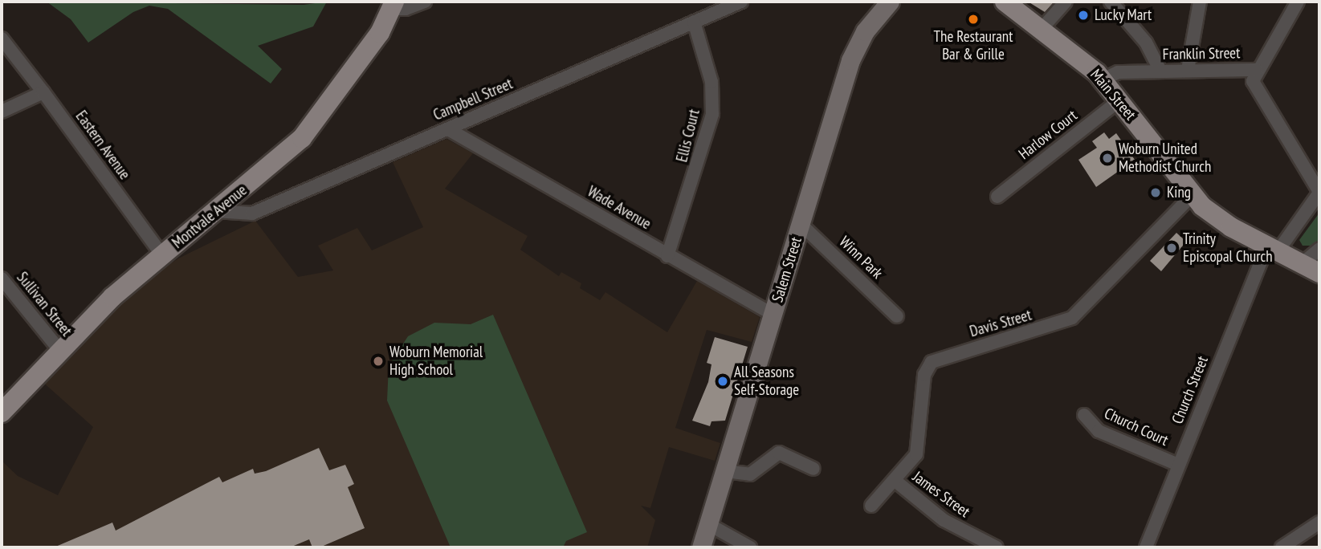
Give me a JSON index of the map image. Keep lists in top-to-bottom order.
{
  "streets": {
    "main road": ["Main Street", "Montvale Avenue"],
    "street": [
      "Franklin Street",
      "Campbell Street",
      "Harlow Court",
      "Ellis Court",
      "Eastern Avenue",
      "Wade Avenue",
      "Winn Park",
      "Salem Street",
      "Sullivan Street",
      "Davis Street",
      "Church Street",
      "Church Court",
      "James Street"
    ]
  },
  "crossings": [
    ["Franklin Street", "Main Street"],
    ["Main Street", "Harlow Court"],
    ["Main Street", "Davis Street"],
    ["Main Street", "Church Street"],
    ["Campbell Street", "Ellis Court"],
    ["Campbell Street", "Wade Avenue"],
    ["Campbell Street", "Montvale Avenue"],
    ["Ellis Court", "Wade Avenue"],
    ["Eastern Avenue", "Montvale Avenue"],
    ["Wade Avenue", "Salem Street"],
    ["Montvale Avenue", "Sullivan Street"],
    ["Winn Park", "Salem Street"],
    ["Davis Street", "James Street"],
    ["Church Street", "Church Court"]
  ],
  "places": [
    "Lucky Mart",
    "The Restaurant Bar & Grille",
    "Woburn United Methodist Church",
    "King",
    "Trinity Episcopal Church",
    "Woburn Memorial High School",
    "All Seasons Self-Storage"
  ]
}
